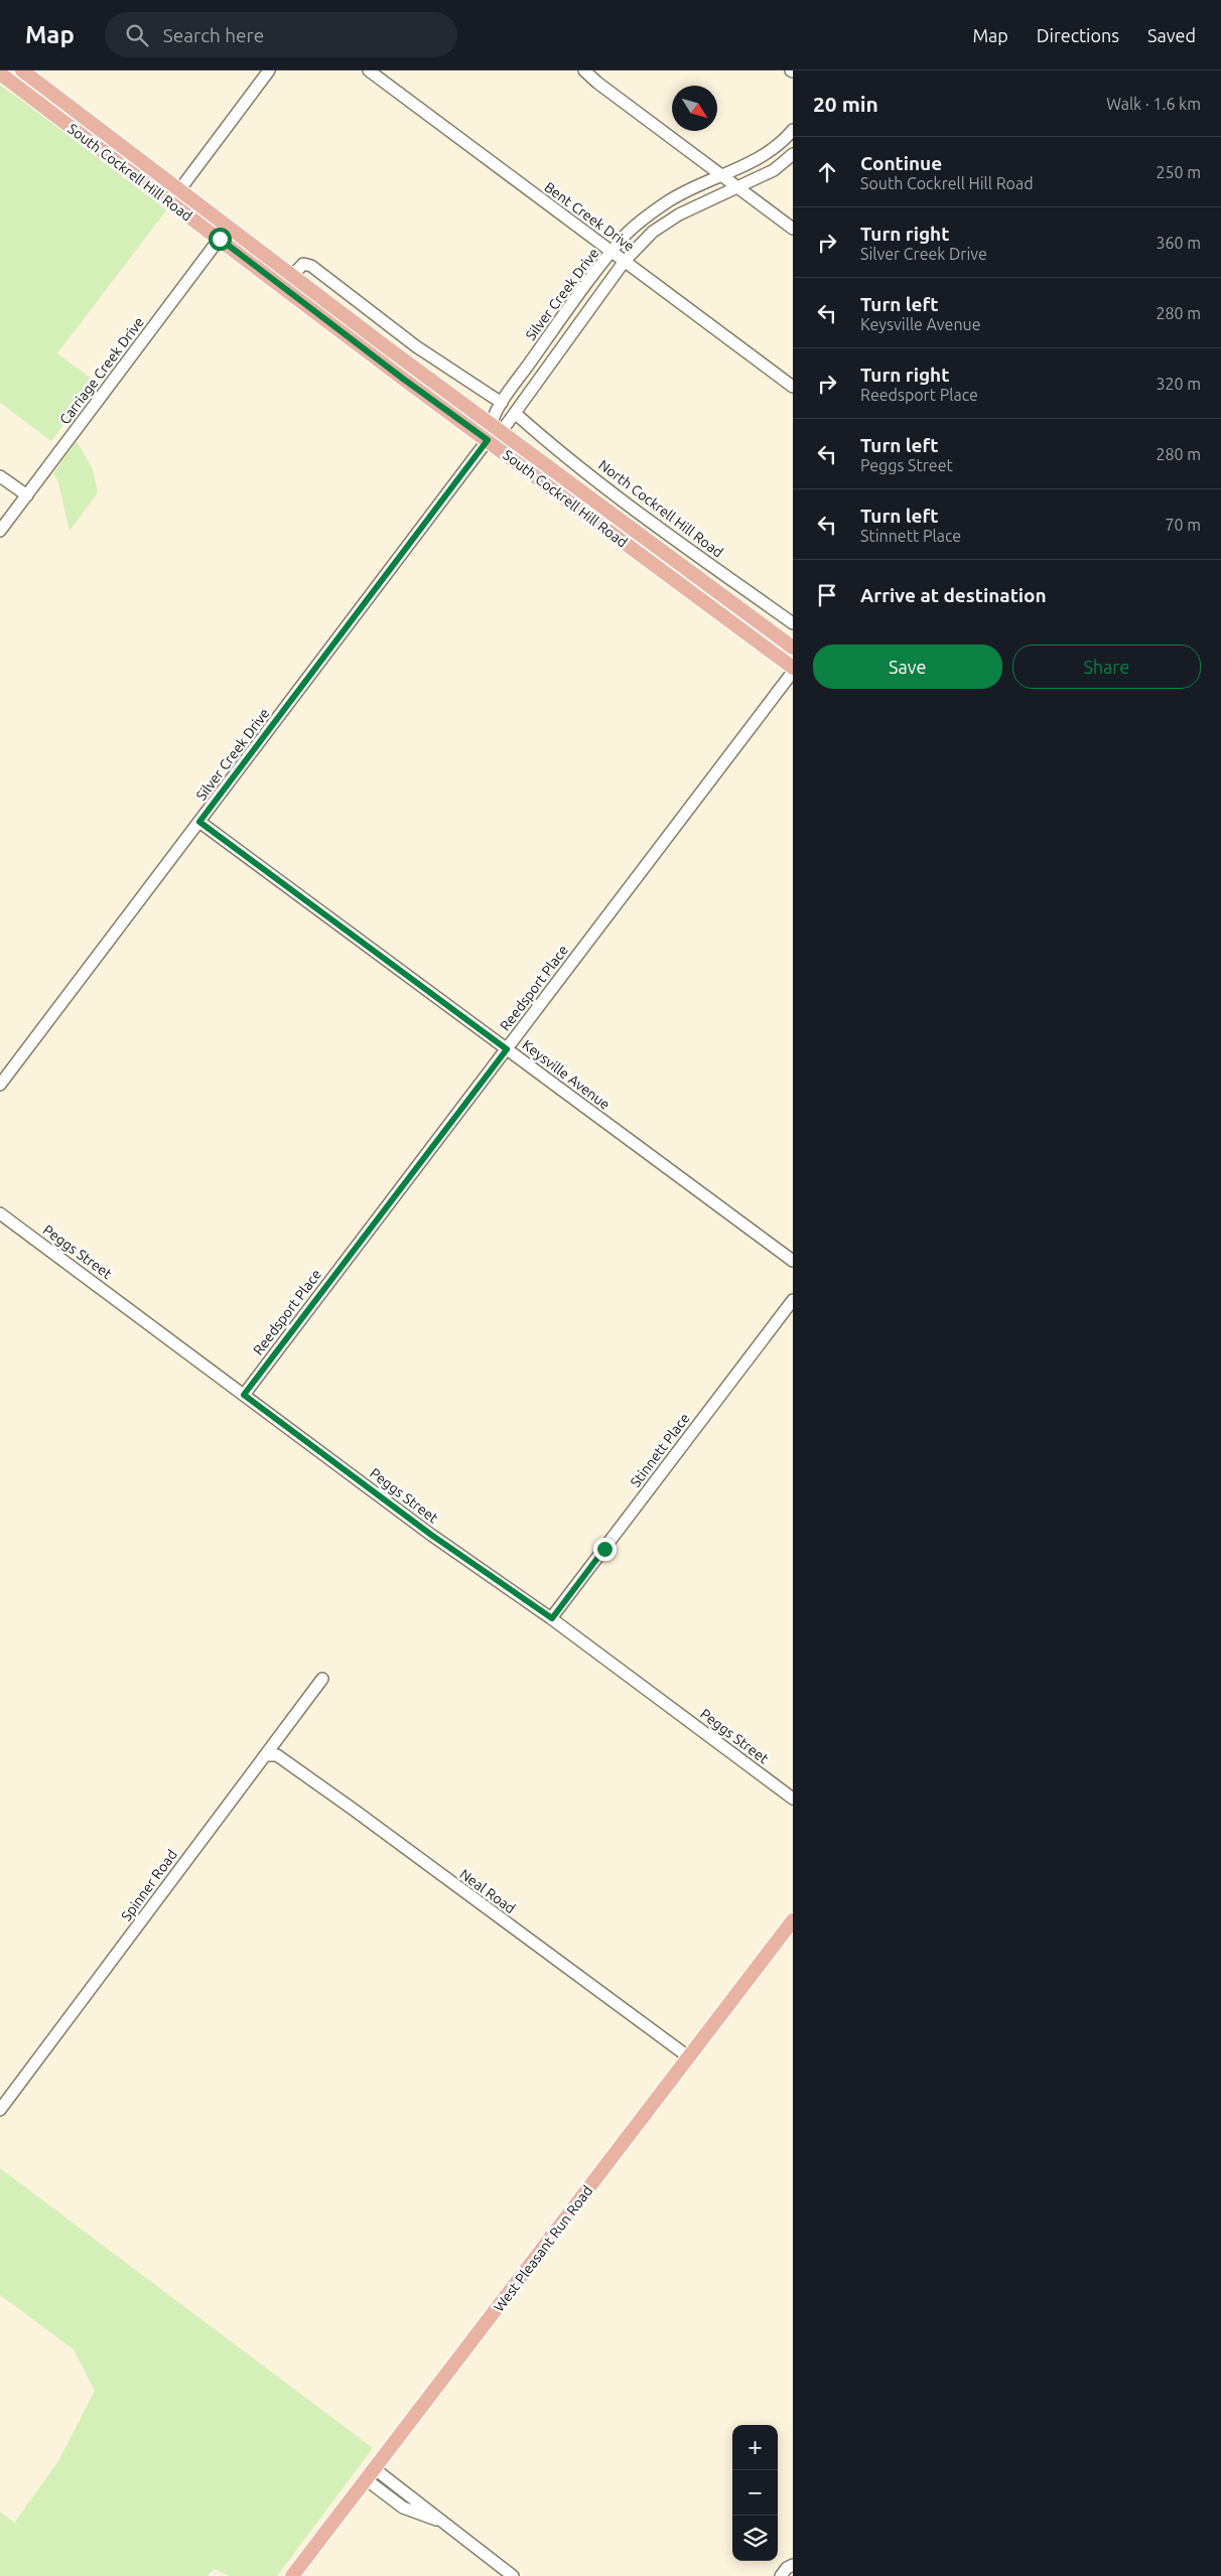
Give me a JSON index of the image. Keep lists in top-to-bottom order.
{
  "streets": {
    "main road": ["South Cockrell Hill Road", "West Pleasant Run Road"],
    "street": [
      "Bent Creek Drive",
      "Silver Creek Drive",
      "Carriage Creek Drive",
      "North Cockrell Hill Road",
      "Reedsport Place",
      "Keysville Avenue",
      "Peggs Street",
      "Stinnett Place",
      "Spinner Road",
      "Neal Road"
    ]
  },
  "crossings": [
    ["South Cockrell Hill Road", "Silver Creek Drive"],
    ["South Cockrell Hill Road", "Carriage Creek Drive"],
    ["South Cockrell Hill Road", "Reedsport Place"],
    ["Bent Creek Drive", "Silver Creek Drive"],
    ["Silver Creek Drive", "North Cockrell Hill Road"],
    ["Silver Creek Drive", "Keysville Avenue"],
    ["Reedsport Place", "Keysville Avenue"],
    ["Reedsport Place", "Peggs Street"],
    ["Peggs Street", "Stinnett Place"],
    ["Spinner Road", "Neal Road"],
    ["Neal Road", "West Pleasant Run Road"]
  ],
  "north": "bottom right",
  "page": {
    "header": "Map",
    "search": "Search here",
    "nav": ["Map", "Directions", "Saved"],
    "heading": ["20 min", "Walk · 1.6 km"],
    "list": [
      ["Continue", "South Cockrell Hill Road", "250 m"],
      ["Turn right", "Silver Creek Drive", "360 m"],
      ["Turn left", "Keysville Avenue", "280 m"],
      ["Turn right", "Reedsport Place", "320 m"],
      ["Turn left", "Peggs Street", "280 m"],
      ["Turn left", "Stinnett Place", "70 m"],
      "Arrive at destination"
    ],
    "buttons": ["Save", "Share"],
    "map_buttons": ["+", "−"]
  }
}
